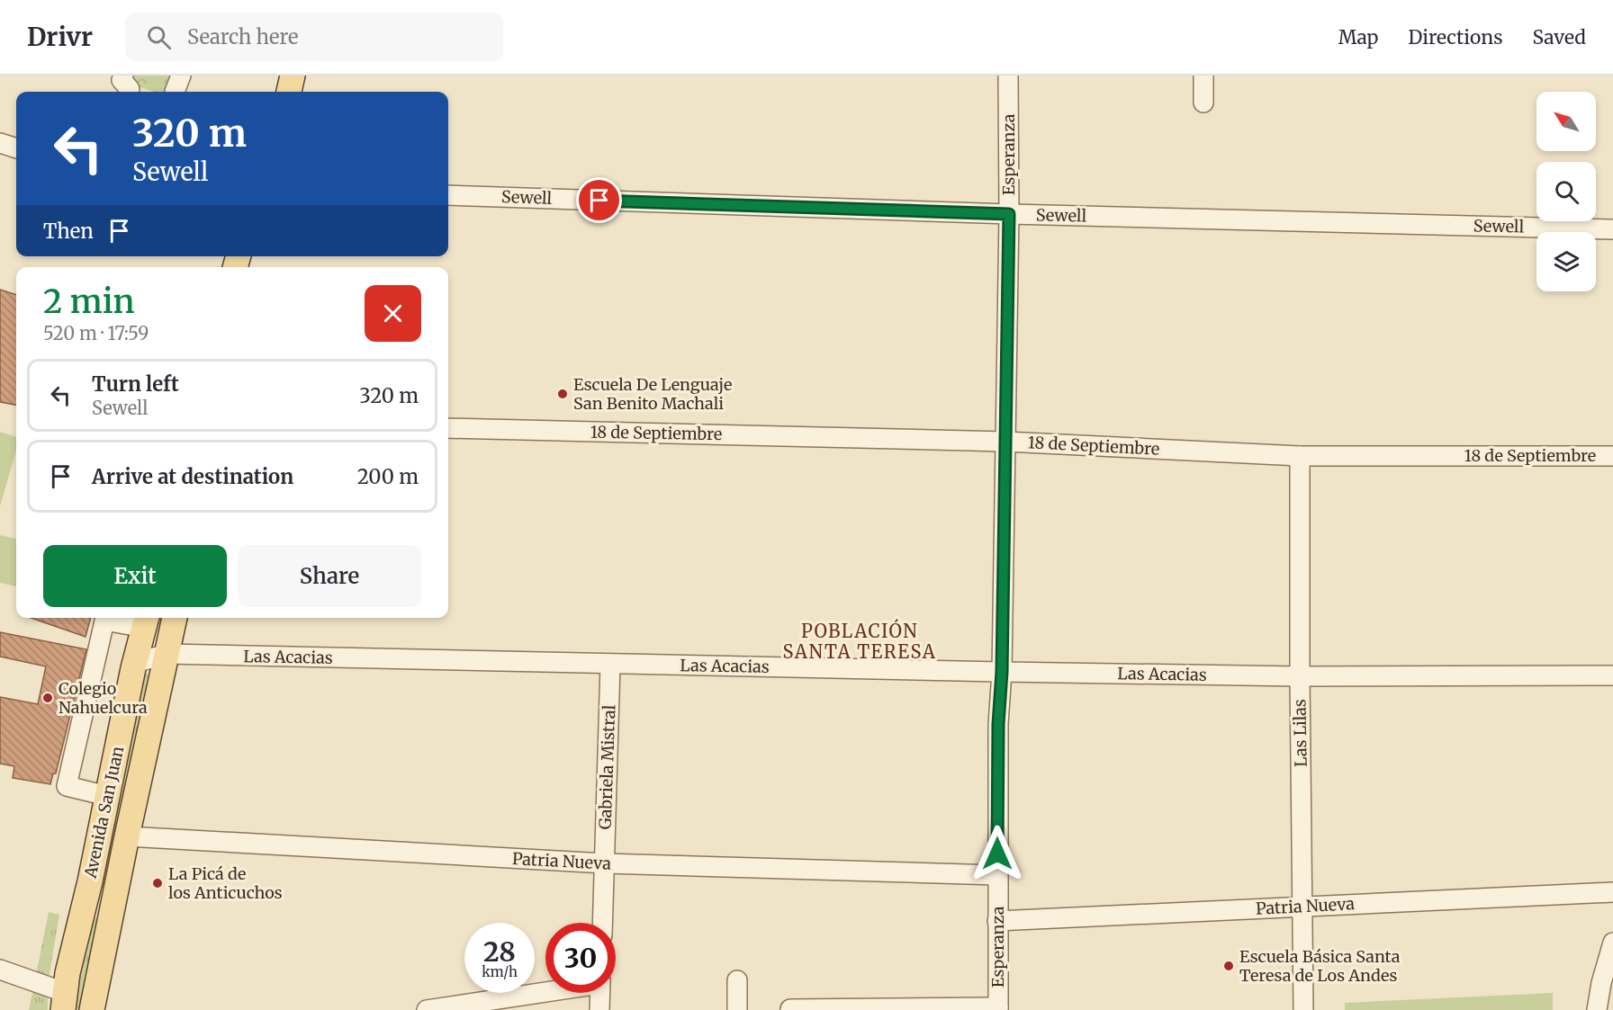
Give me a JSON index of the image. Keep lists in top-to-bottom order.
{
  "streets": {
    "main road": ["Avenida San Juan"],
    "street": [
      "Esperanza",
      "Sewell",
      "18 de Septiembre",
      "Las Acacias",
      "Las Lilas",
      "Gabriela Mistral",
      "Patria Nueva"
    ]
  },
  "crossings": [
    ["Esperanza", "Sewell"],
    ["Esperanza", "18 de Septiembre"],
    ["Esperanza", "Las Acacias"],
    ["Esperanza", "Patria Nueva"],
    ["18 de Septiembre", "Las Lilas"],
    ["Las Acacias", "Las Lilas"],
    ["Las Acacias", "Gabriela Mistral"],
    ["Las Acacias", "Avenida San Juan"],
    ["Las Lilas", "Patria Nueva"],
    ["Gabriela Mistral", "Patria Nueva"],
    ["Avenida San Juan", "Patria Nueva"]
  ],
  "districts": ["POBLACIÓN SANTA TERESA"],
  "places": [
    "Escuela De Lenguaje San Benito Machali",
    "Colegio Nahuelcura",
    "La Picá de los Anticuchos",
    "Escuela Básica Santa Teresa de Los Andes"
  ],
  "north": "top left",
  "page": {
    "header": "Drivr",
    "search": "Search here",
    "nav": ["Map", "Directions", "Saved"],
    "turn": ["320 m", "Sewell"],
    "then": "Then",
    "heading": ["2 min", "520 m · 17:59"],
    "list": [
      {
        "name": "Turn left",
        "note": "Sewell",
        "value": "320 m"
      },
      {
        "name": "Arrive at destination",
        "value": "200 m"
      }
    ],
    "buttons": ["Exit", "Share"],
    "speed": "28 km/h",
    "limit": "30"
  }
}
